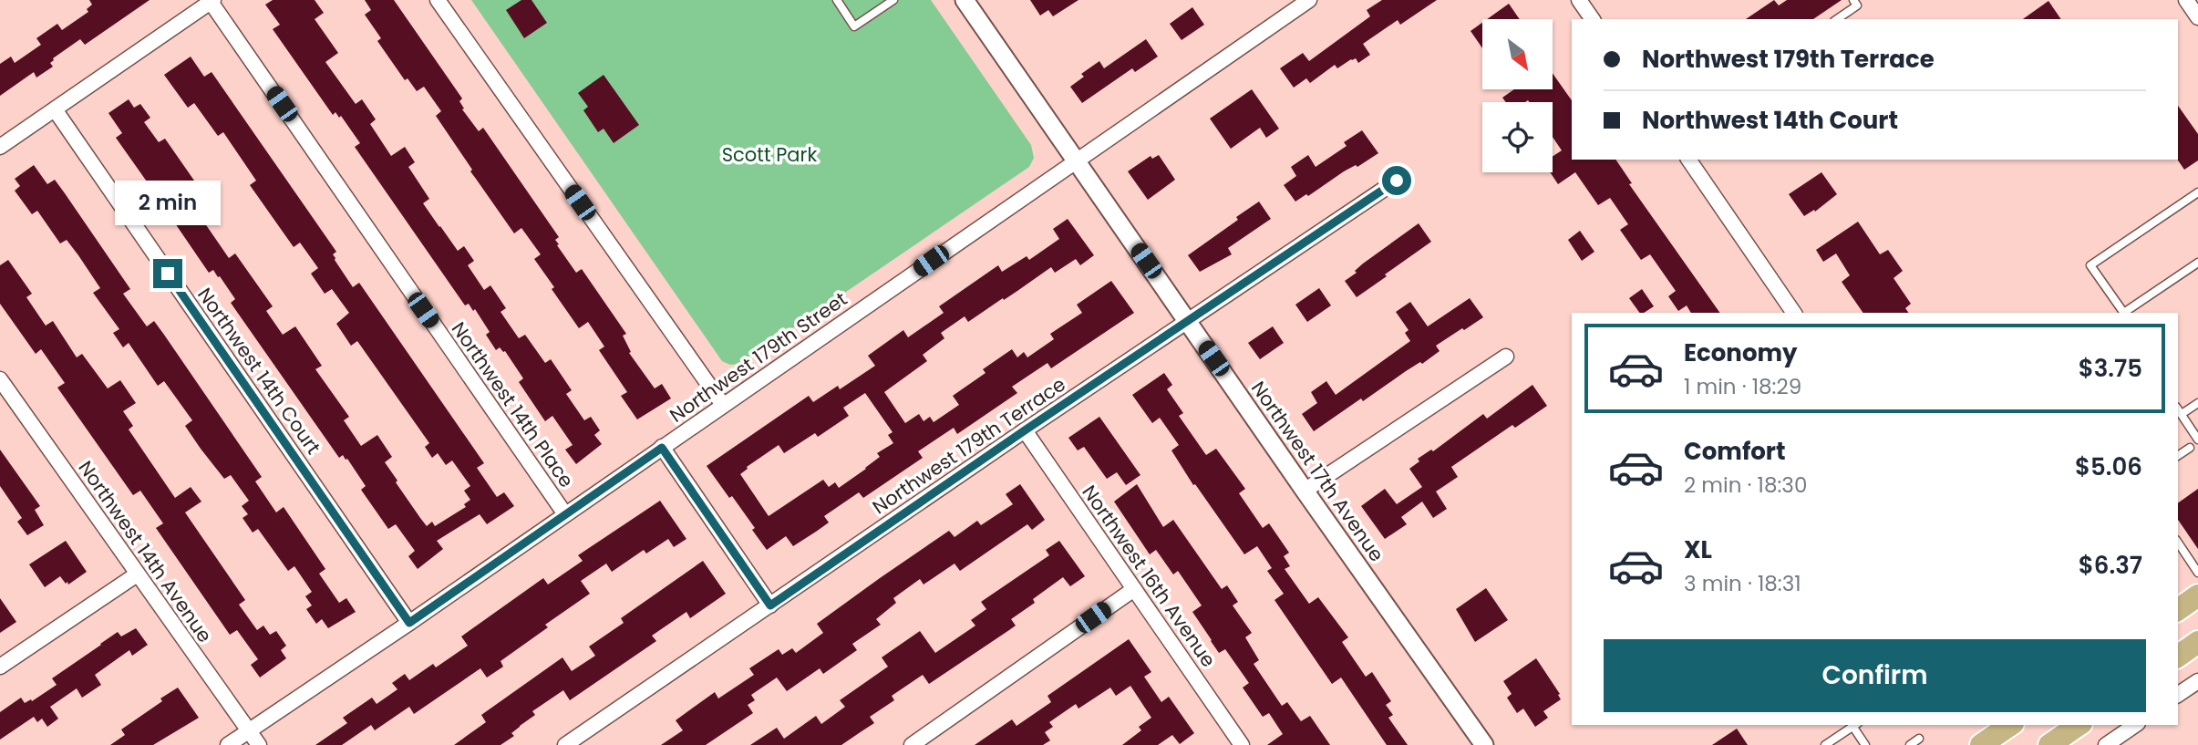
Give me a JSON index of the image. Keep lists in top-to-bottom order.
{
  "streets": {
    "street": [
      "Northwest 179th Street",
      "Northwest 14th Court",
      "Northwest 14th Place",
      "Northwest 179th Terrace",
      "Northwest 17th Avenue",
      "Northwest 14th Avenue",
      "Northwest 16th Avenue"
    ]
  },
  "crossings": [
    ["Northwest 179th Street", "Northwest 14th Court"],
    ["Northwest 179th Street", "Northwest 14th Place"],
    ["Northwest 179th Street", "Northwest 17th Avenue"],
    ["Northwest 179th Street", "Northwest 14th Avenue"],
    ["Northwest 179th Terrace", "Northwest 17th Avenue"],
    ["Northwest 179th Terrace", "Northwest 16th Avenue"]
  ],
  "parks": ["Scott Park"],
  "north": "bottom right",
  "page": {
    "banner": ["Northwest 179th Terrace", "Northwest 14th Court"],
    "bubble": "2 min",
    "list": [
      {
        "name": "Economy",
        "note": "1 min · 18:29",
        "value": "$3.75"
      },
      {
        "name": "Comfort",
        "note": "2 min · 18:30",
        "value": "$5.06"
      },
      {
        "name": "XL",
        "note": "3 min · 18:31",
        "value": "$6.37"
      }
    ],
    "buttons": "Confirm"
  }
}
